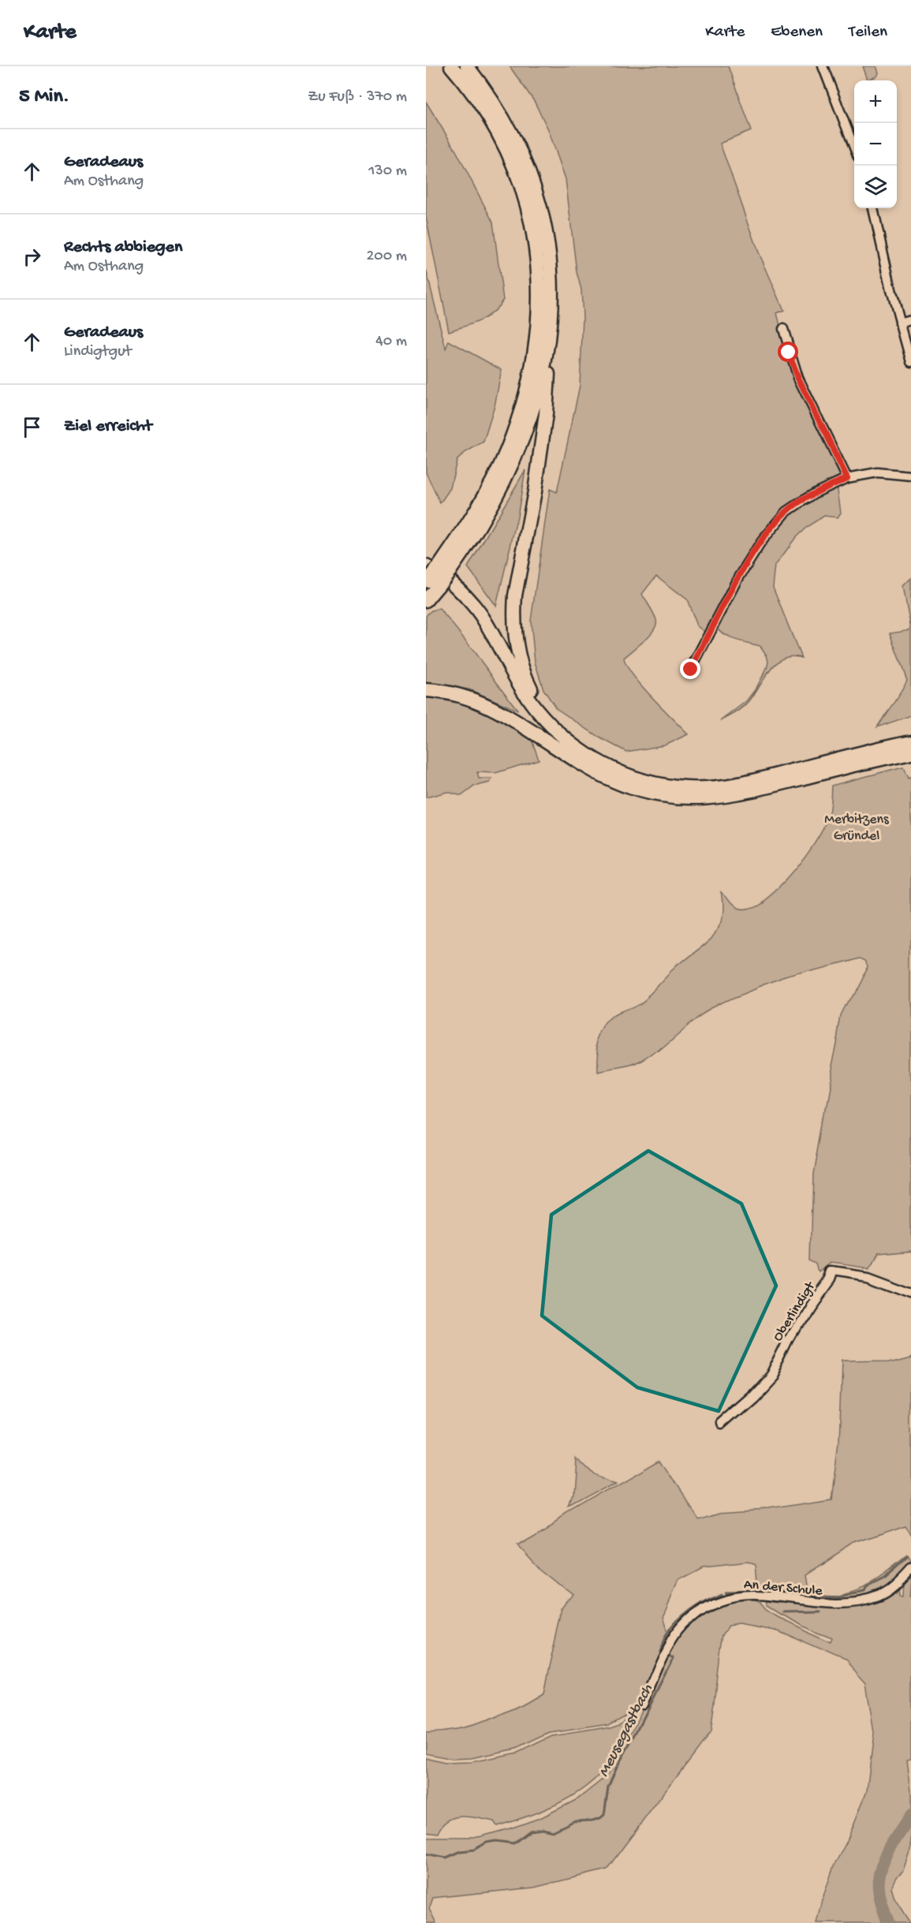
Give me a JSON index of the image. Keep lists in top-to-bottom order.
{
  "streets": {
    "street": ["Oberlindigt", "An der Schule"]
  },
  "water": ["Meusegastbach"],
  "parks": ["Merbitzens Gründel"],
  "page": {
    "header": "Karte",
    "nav": ["Karte", "Ebenen", "Teilen"],
    "heading": ["5 Min.", "Zu Fuß · 370 m"],
    "map_buttons": ["+", "−"],
    "list": [
      ["Geradeaus", "Am Osthang", "130 m"],
      ["Rechts abbiegen", "Am Osthang", "200 m"],
      ["Geradeaus", "Lindigtgut", "40 m"],
      "Ziel erreicht"
    ]
  }
}
